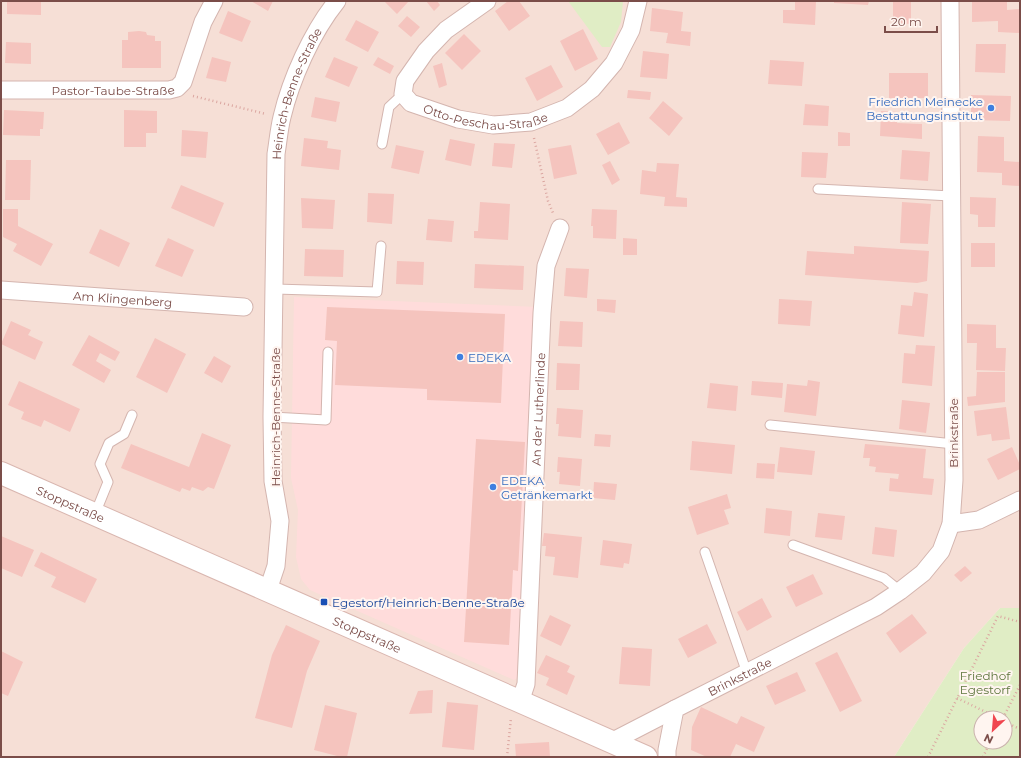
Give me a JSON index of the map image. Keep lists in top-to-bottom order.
{
  "streets": {
    "main road": ["Stoppstraße"],
    "street": [
      "Pastor-Taube-Straße",
      "Heinrich-Benne-Straße",
      "Otto-Peschau-Straße",
      "Am Klingenberg",
      "An der Lutherlinde",
      "Brinkstraße"
    ]
  },
  "crossings": [
    ["Heinrich-Benne-Straße", "Stoppstraße"],
    ["An der Lutherlinde", "Stoppstraße"],
    ["Brinkstraße", "Stoppstraße"]
  ],
  "parks": ["Friedhof Egestorf"],
  "places": {
    "other": ["Friedrich Meinecke Bestattungsinstitut", "EDEKA", "EDEKA Getränkemarkt"],
    "transit": ["Egestorf/Heinrich-Benne-Straße"]
  },
  "scale_bar": "20 m",
  "north": "bottom left"
}
